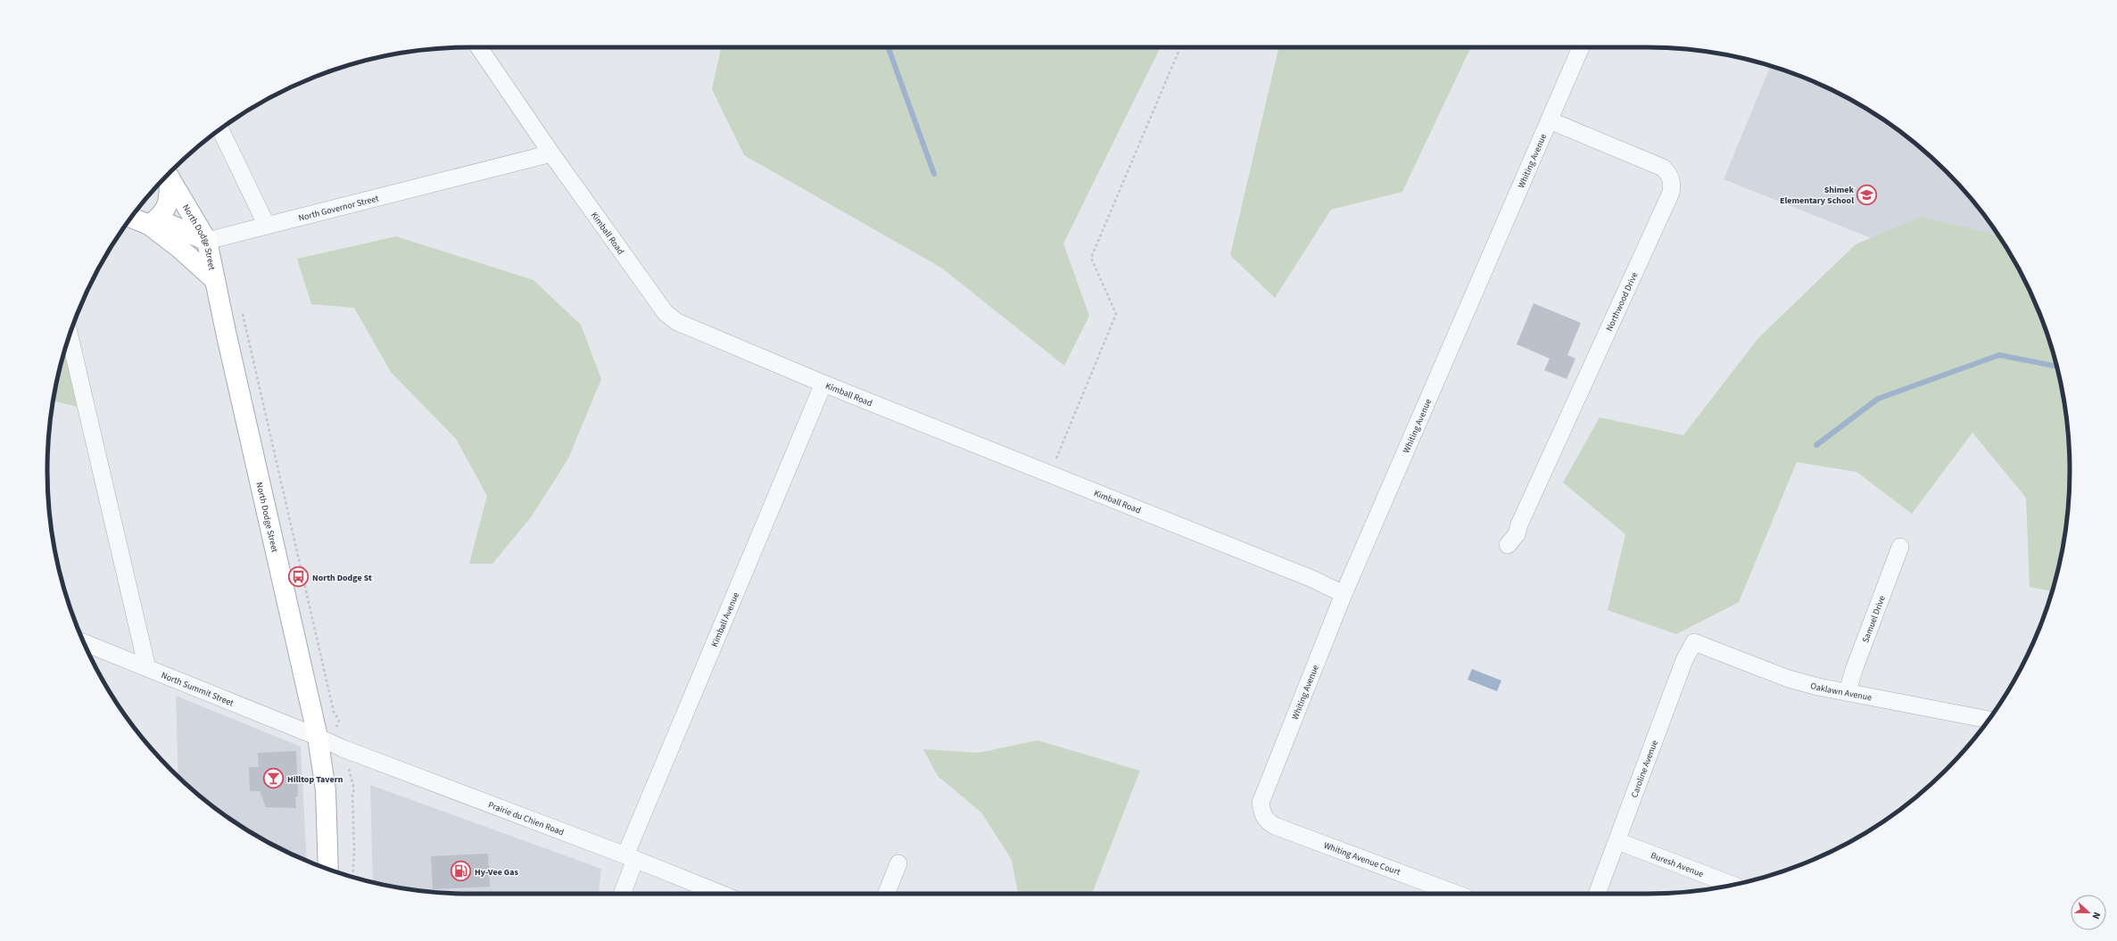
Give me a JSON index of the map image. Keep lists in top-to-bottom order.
{
  "streets": {
    "main road": ["North Dodge Street"],
    "street": [
      "Whiting Avenue",
      "North Governor Street",
      "Kimball Road",
      "Northwood Drive",
      "Kimball Avenue",
      "Samuel Drive",
      "North Summit Street",
      "Oaklawn Avenue",
      "Caroline Avenue",
      "Prairie du Chien Road",
      "Whiting Avenue Court",
      "Buresh Avenue"
    ]
  },
  "crossings": [
    ["Whiting Avenue", "Kimball Road"],
    ["Whiting Avenue", "Northwood Drive"],
    ["Whiting Avenue", "Whiting Avenue Court"],
    ["North Governor Street", "Kimball Road"],
    ["North Governor Street", "North Dodge Street"],
    ["Kimball Road", "Kimball Avenue"],
    ["North Dodge Street", "North Summit Street"],
    ["North Dodge Street", "Prairie du Chien Road"],
    ["Kimball Avenue", "Prairie du Chien Road"],
    ["Samuel Drive", "Oaklawn Avenue"],
    ["North Summit Street", "Prairie du Chien Road"],
    ["Oaklawn Avenue", "Caroline Avenue"],
    ["Caroline Avenue", "Buresh Avenue"]
  ],
  "places": {
    "school or university": ["Shimek Elementary School"],
    "bus stop": ["North Dodge St"],
    "bar": ["Hilltop Tavern"],
    "fuel station": ["Hy-Vee Gas"]
  },
  "north": "right"
}
